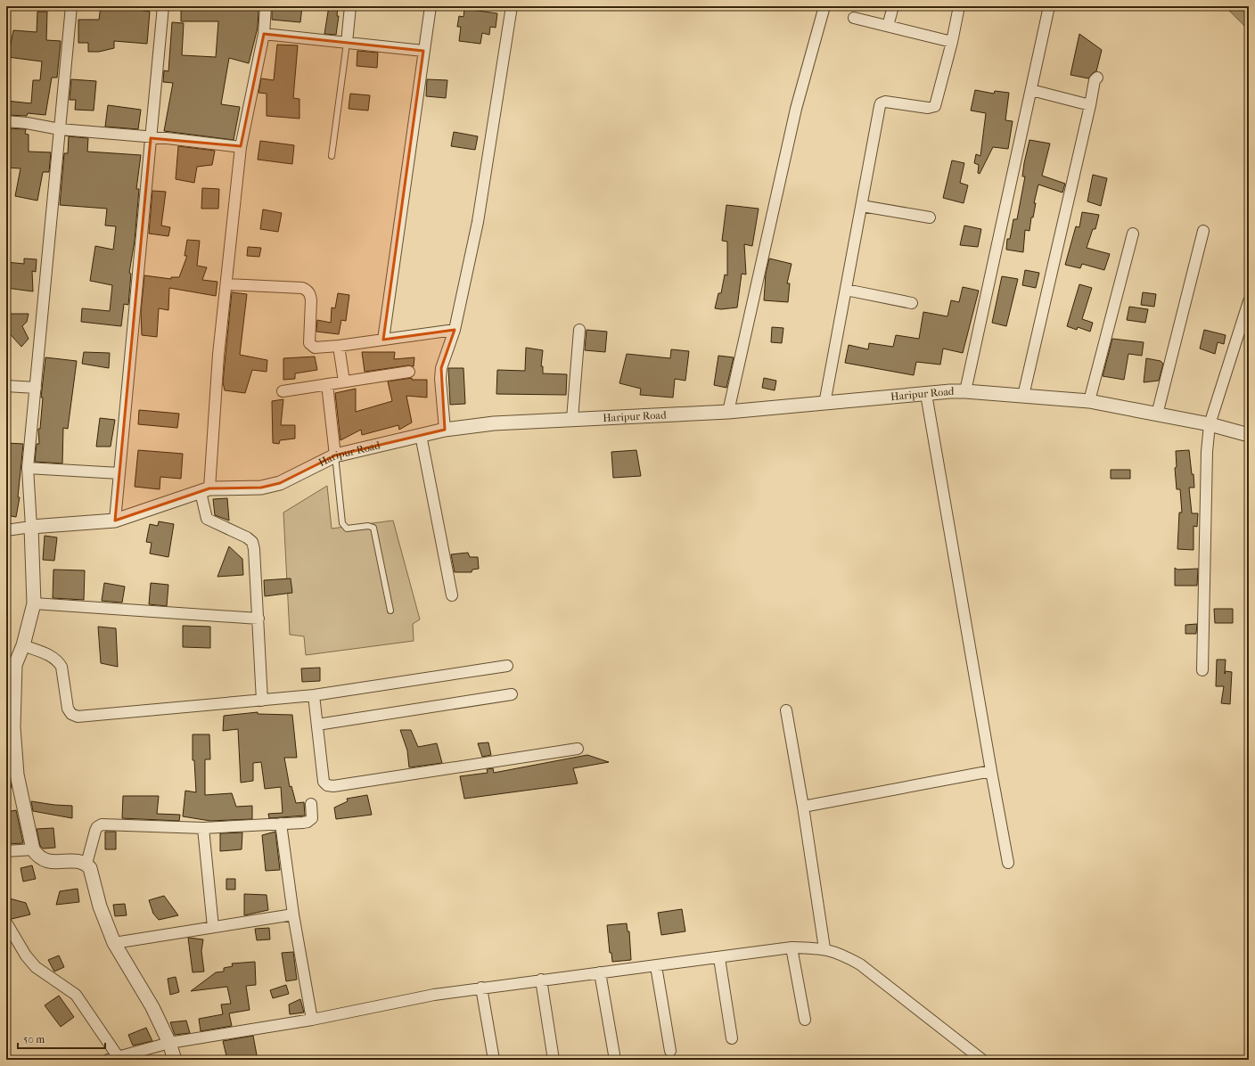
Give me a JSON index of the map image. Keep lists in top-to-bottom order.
{
  "streets": {
    "street": ["Haripur Road"]
  },
  "scale_bar": "50 m"
}
